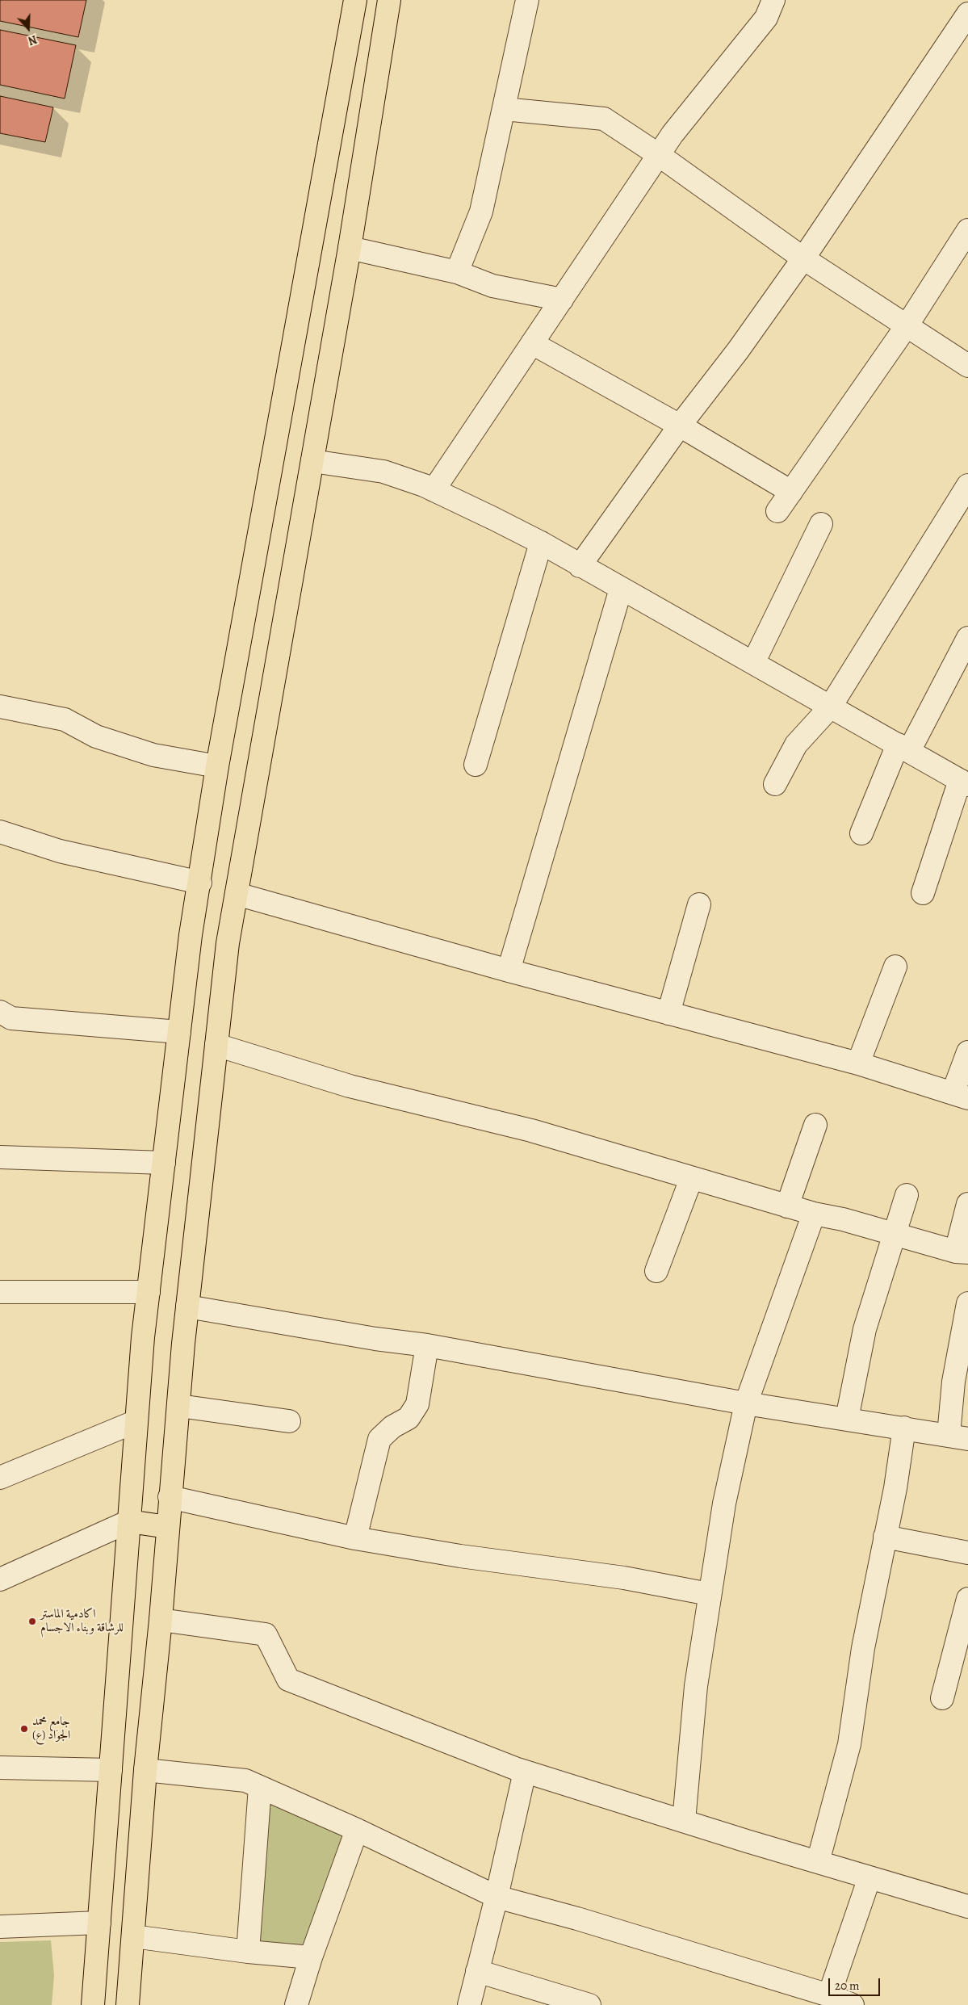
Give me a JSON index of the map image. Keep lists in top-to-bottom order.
{
  "places": ["اكادمية الماستر للرشاقة وبناء الاجسام", "جامع محمد الجواد (ع)"],
  "scale_bar": "20 m",
  "north": "bottom"
}
